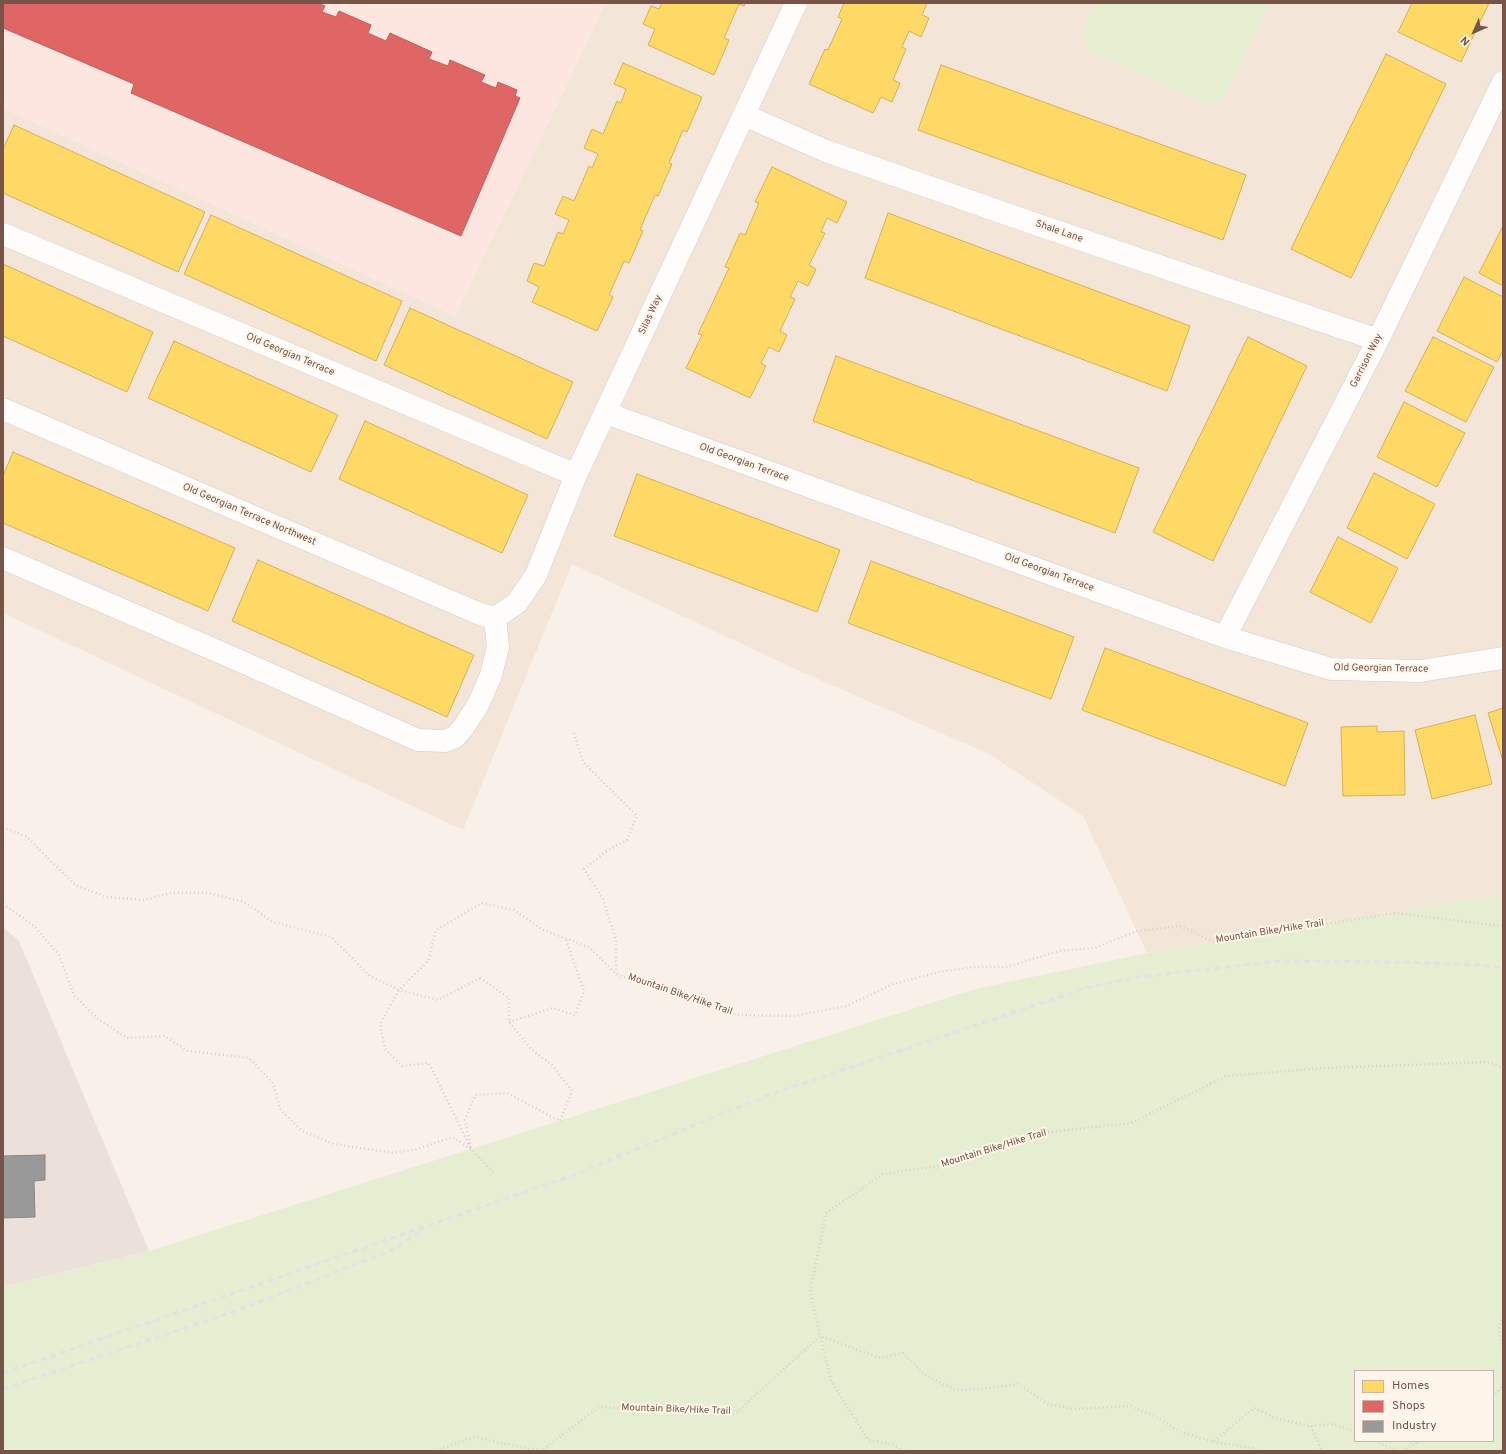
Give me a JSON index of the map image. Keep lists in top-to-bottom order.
{
  "streets": {
    "street": [
      "Shale Lane",
      "Silas Way",
      "Old Georgian Terrace",
      "Garrison Way",
      "Old Georgian Terrace Northwest"
    ],
    "path": ["Mountain Bike/Hike Trail"]
  },
  "crossings": [
    ["Shale Lane", "Silas Way"],
    ["Shale Lane", "Garrison Way"],
    ["Silas Way", "Old Georgian Terrace"],
    ["Silas Way", "Old Georgian Terrace Northwest"],
    ["Old Georgian Terrace", "Garrison Way"]
  ],
  "legend": ["Homes", "Shops", "Industry"],
  "north": "bottom left"
}
